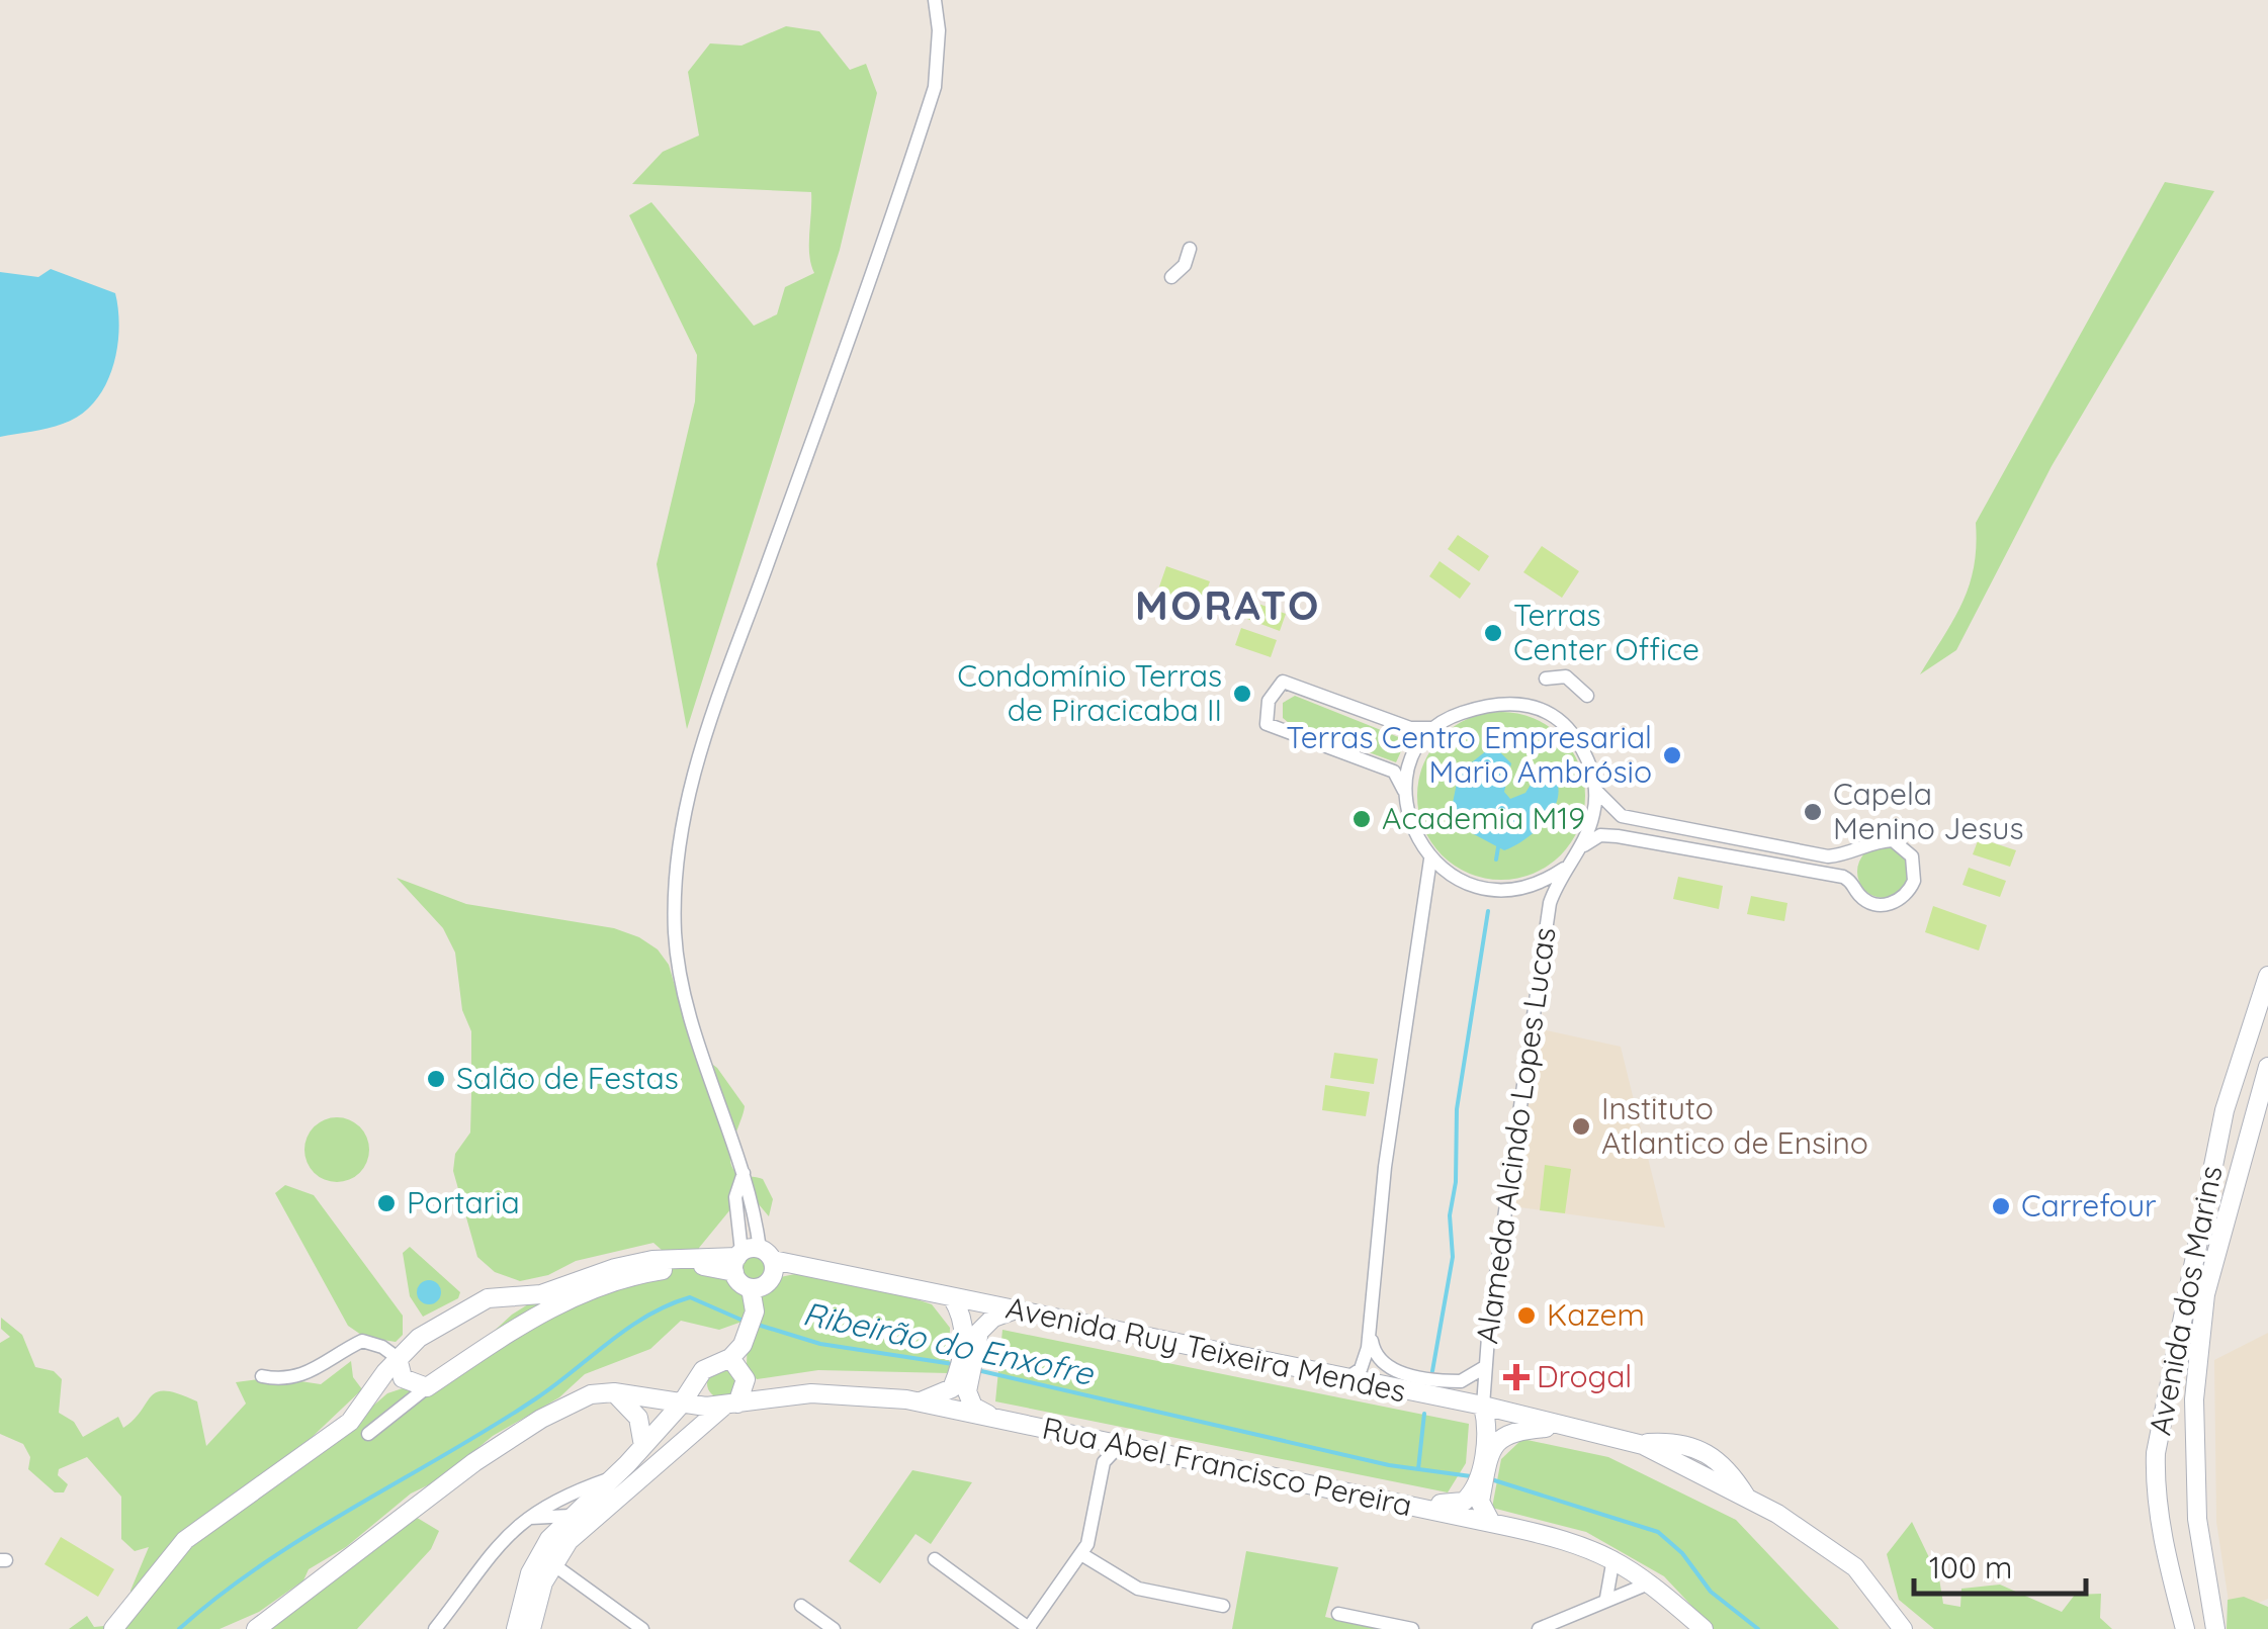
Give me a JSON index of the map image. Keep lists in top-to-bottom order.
{
  "streets": {
    "main road": ["Avenida dos Marins", "Avenida Ruy Teixeira Mendes", "Rua Abel Francisco Pereira"],
    "street": ["Alameda Alcindo Lopes Lucas"]
  },
  "crossings": [
    ["Alameda Alcindo Lopes Lucas", "Avenida Ruy Teixeira Mendes"]
  ],
  "districts": ["MORATO"],
  "water": ["Ribeirão do Enxofre"],
  "places": {
    "other": [
      "Terras Center Office",
      "Condomínio Terras de Piracicaba II",
      "Terras Centro Empresarial Mario Ambrósio",
      "Capela Menino Jesus",
      "Academia M19",
      "Salão de Festas",
      "Instituto Atlantico de Ensino",
      "Portaria",
      "Carrefour",
      "Kazem"
    ],
    "health": ["Drogal"]
  },
  "scale_bar": "100 m"
}
